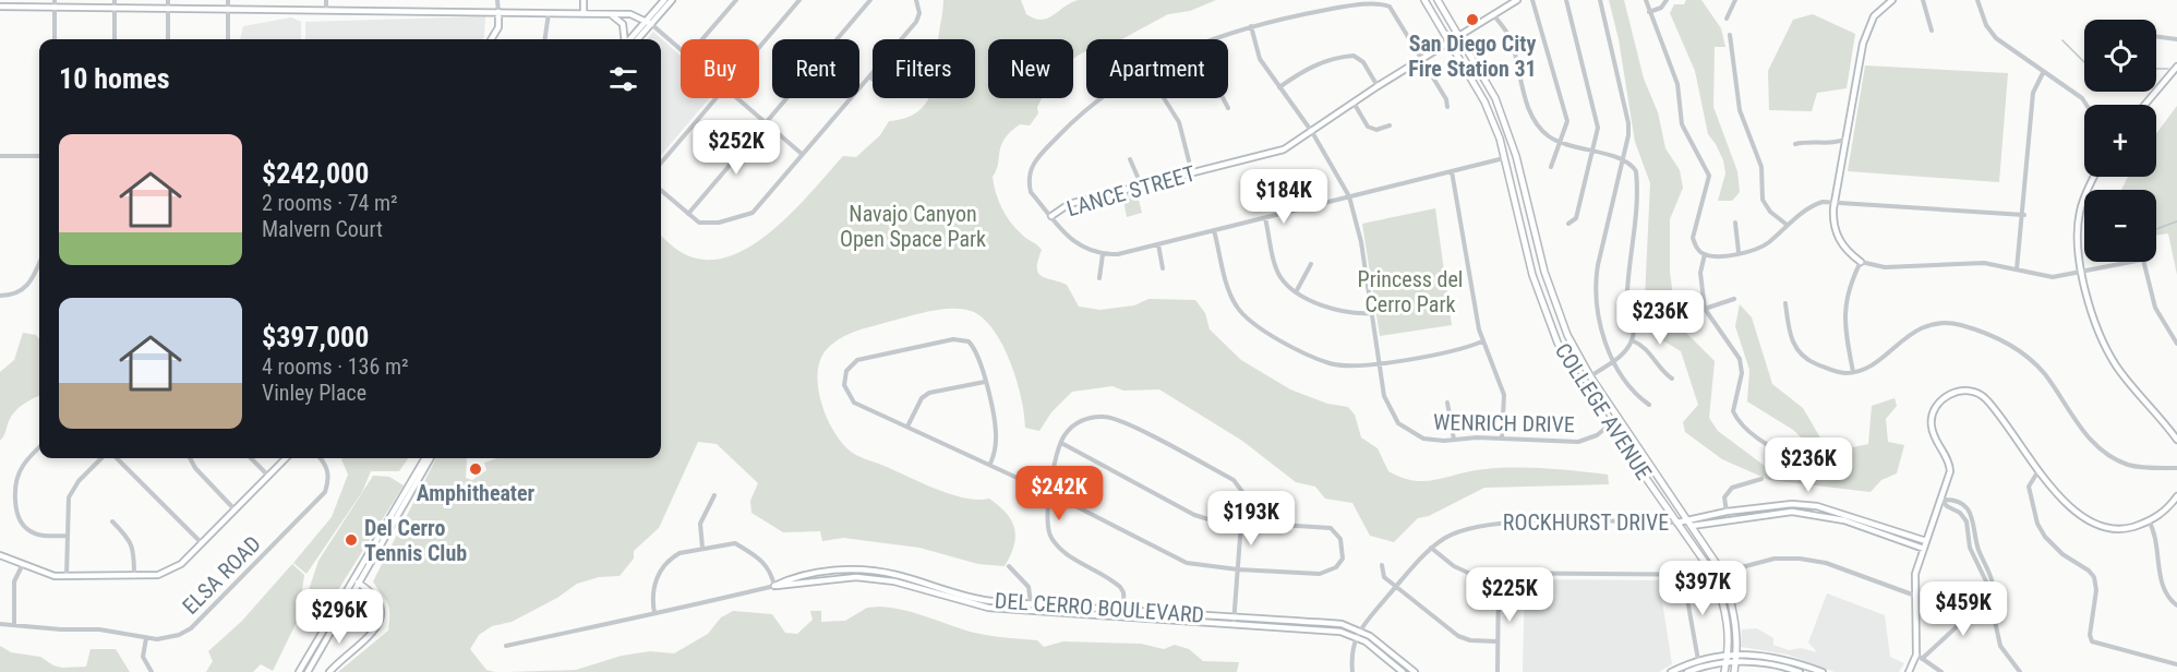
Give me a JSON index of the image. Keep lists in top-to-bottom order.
{
  "streets": {
    "main road": ["COLLEGE AVENUE"],
    "street": [
      "LANCE STREET",
      "WENRICH DRIVE",
      "ROCKHURST DRIVE",
      "ELSA ROAD",
      "DEL CERRO BOULEVARD"
    ]
  },
  "crossings": [
    ["LANCE STREET", "COLLEGE AVENUE"],
    ["LANCE STREET", "WENRICH DRIVE"],
    ["COLLEGE AVENUE", "WENRICH DRIVE"],
    ["COLLEGE AVENUE", "ROCKHURST DRIVE"],
    ["ROCKHURST DRIVE", "DEL CERRO BOULEVARD"]
  ],
  "parks": ["Navajo Canyon Open Space Park", "Princess del Cerro Park"],
  "places": ["San Diego City Fire Station 31", "Amphitheater", "Del Cerro Tennis Club"],
  "page": {
    "map_buttons": ["+", "−"],
    "chip": [
      "Buy",
      "Rent",
      "Filters",
      "New",
      "Apartment"
    ],
    "heading": "10 homes",
    "list": [
      {
        "name": "$242,000",
        "note": "2 rooms · 74 m² · Malvern Court"
      },
      {
        "name": "$397,000",
        "note": "4 rooms · 136 m² · Vinley Place"
      }
    ],
    "price": [
      "$252K",
      "$184K",
      "$236K",
      "$236K",
      "$242K",
      "$193K",
      "$397K",
      "$225K",
      "$459K",
      "$296K"
    ]
  }
}
